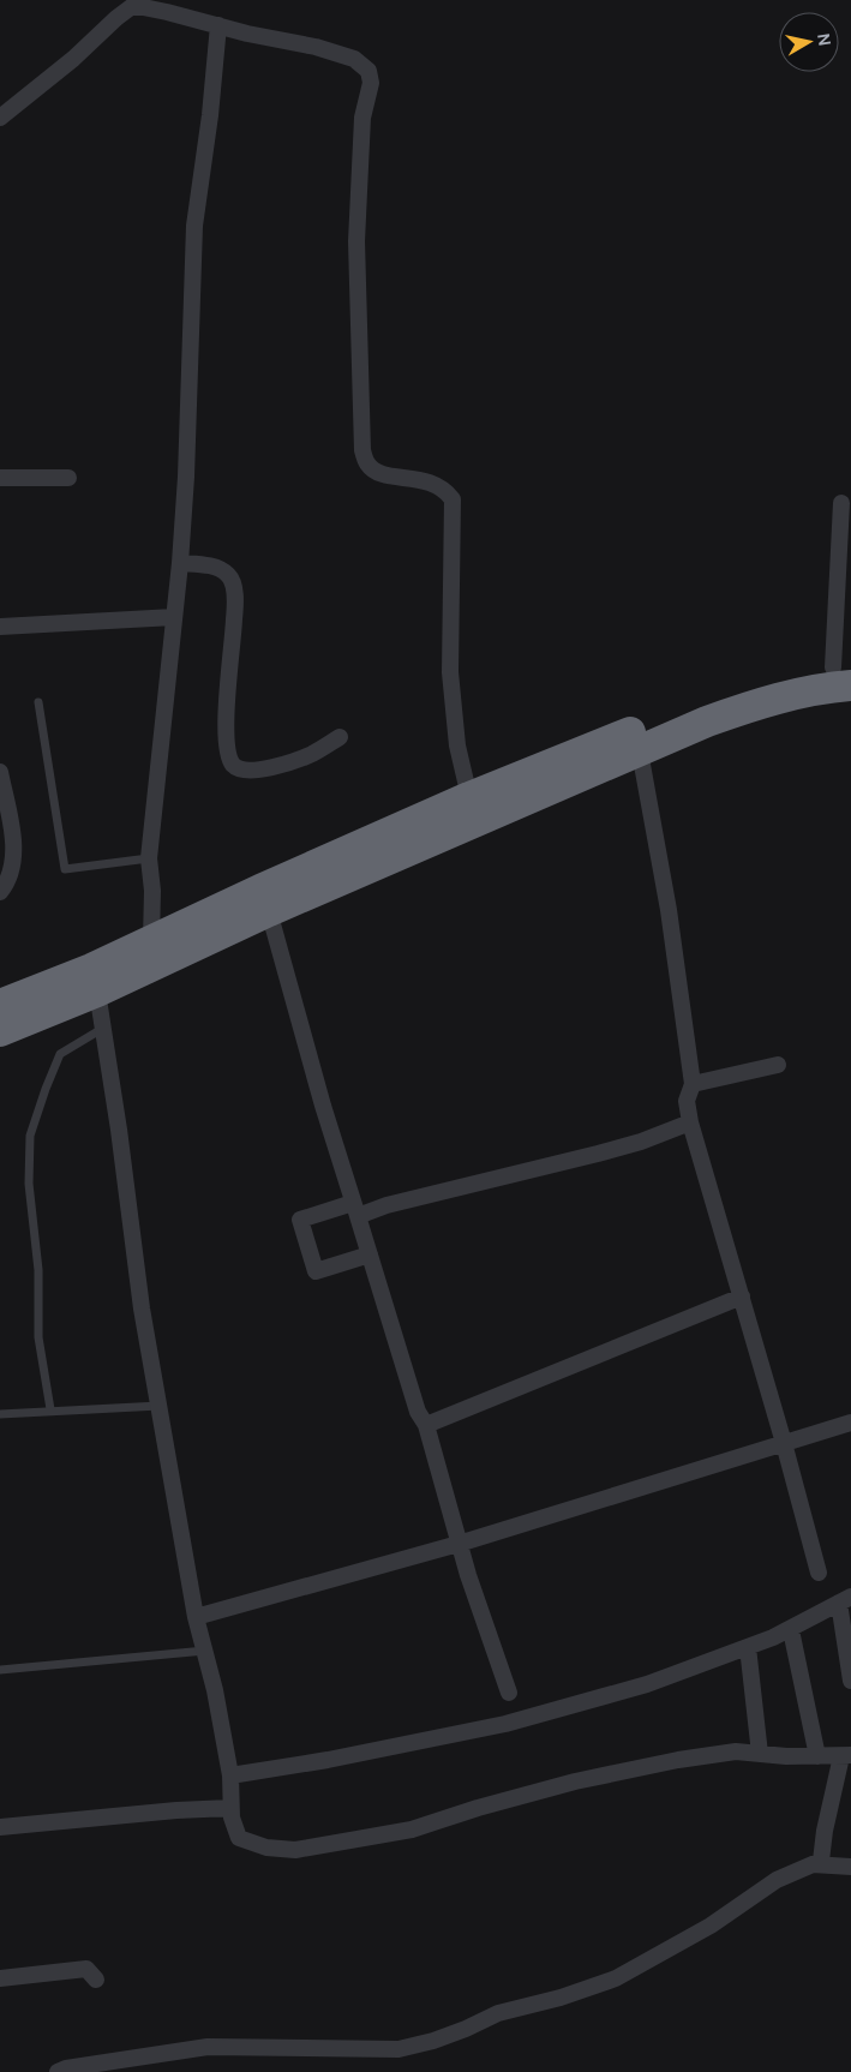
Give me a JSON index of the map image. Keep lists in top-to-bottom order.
{
  "north": "right"
}
